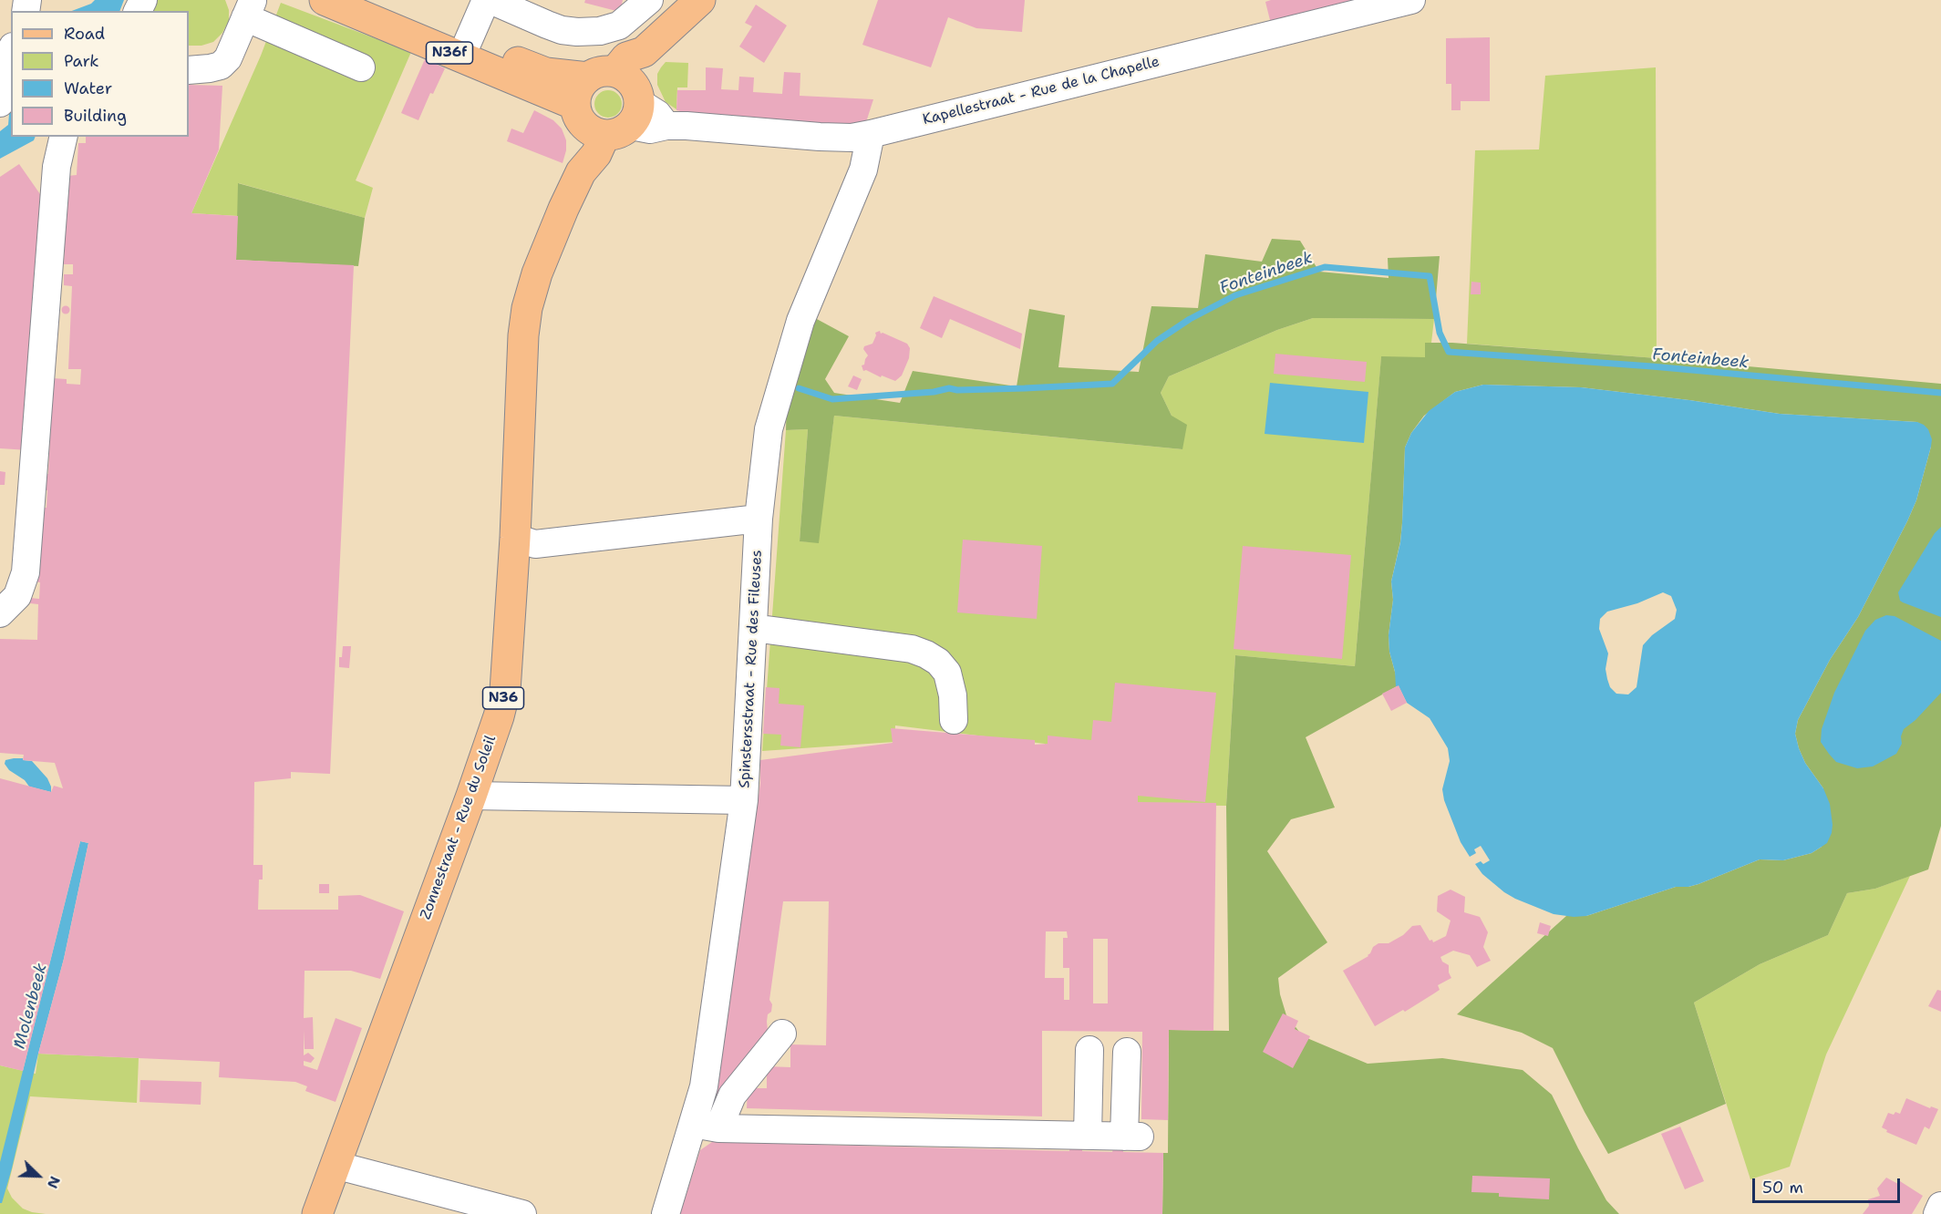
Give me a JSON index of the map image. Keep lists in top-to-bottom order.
{
  "streets": {
    "main road": ["N36f", "N36", "Zonnestraat - Rue du Soleil"],
    "street": ["Kapellestraat - Rue de la Chapelle", "Spinstersstraat - Rue des Fileuses"]
  },
  "crossings": [
    ["N36f", "Kapellestraat - Rue de la Chapelle"],
    ["N36f", "Zonnestraat - Rue du Soleil"],
    ["Kapellestraat - Rue de la Chapelle", "Spinstersstraat - Rue des Fileuses"],
    ["Kapellestraat - Rue de la Chapelle", "Zonnestraat - Rue du Soleil"]
  ],
  "water": ["Fonteinbeek", "Molenbeek"],
  "legend": [
    "Road",
    "Park",
    "Water",
    "Building"
  ],
  "scale_bar": "50 m",
  "north": "bottom right"
}
